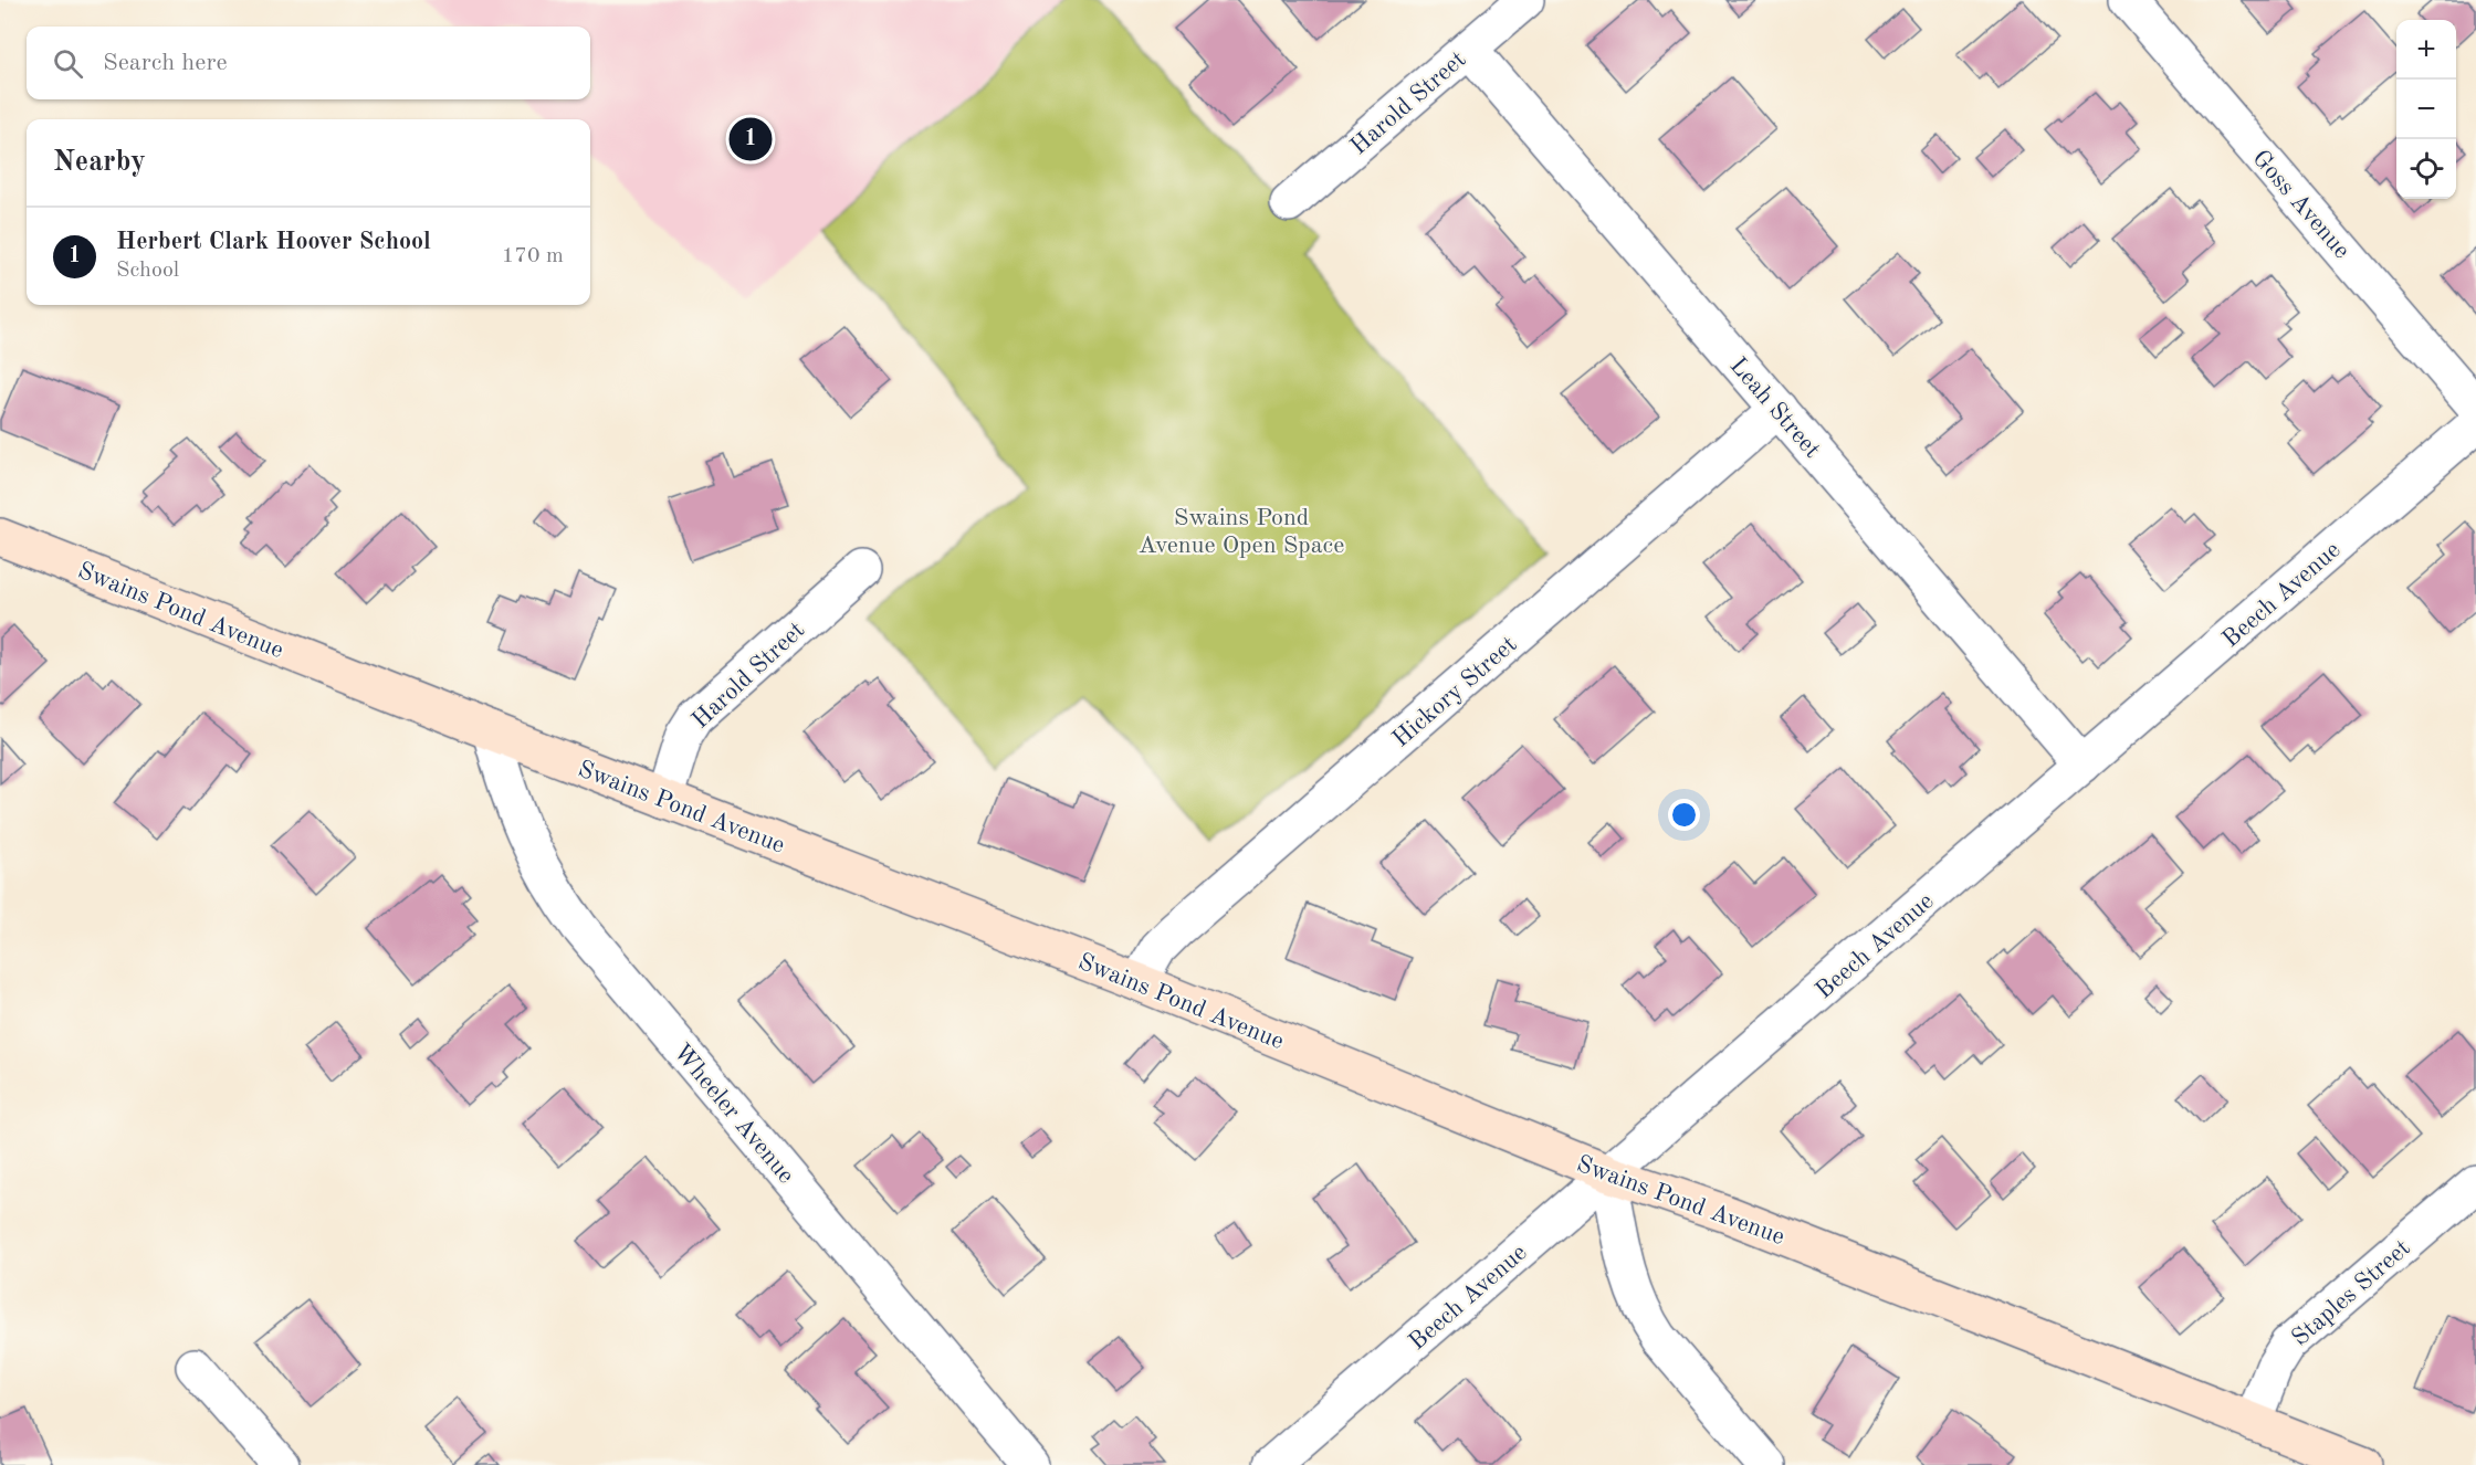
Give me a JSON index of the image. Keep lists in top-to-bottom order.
{
  "streets": {
    "street": [
      "Harold Street",
      "Goss Avenue",
      "Leah Street",
      "Beech Avenue",
      "Swains Pond Avenue",
      "Hickory Street",
      "Wheeler Avenue",
      "Staples Street"
    ]
  },
  "crossings": [
    ["Harold Street", "Leah Street"],
    ["Harold Street", "Swains Pond Avenue"],
    ["Leah Street", "Beech Avenue"],
    ["Leah Street", "Hickory Street"],
    ["Beech Avenue", "Swains Pond Avenue"],
    ["Swains Pond Avenue", "Hickory Street"],
    ["Swains Pond Avenue", "Wheeler Avenue"],
    ["Swains Pond Avenue", "Staples Street"]
  ],
  "parks": ["Swains Pond Avenue Open Space"],
  "page": {
    "map_buttons": ["+", "−"],
    "search": "Search here",
    "pins": "1",
    "heading": "Nearby",
    "list": [
      {
        "mark": "1",
        "name": "Herbert Clark Hoover School",
        "note": "School",
        "value": "170 m"
      }
    ]
  }
}
